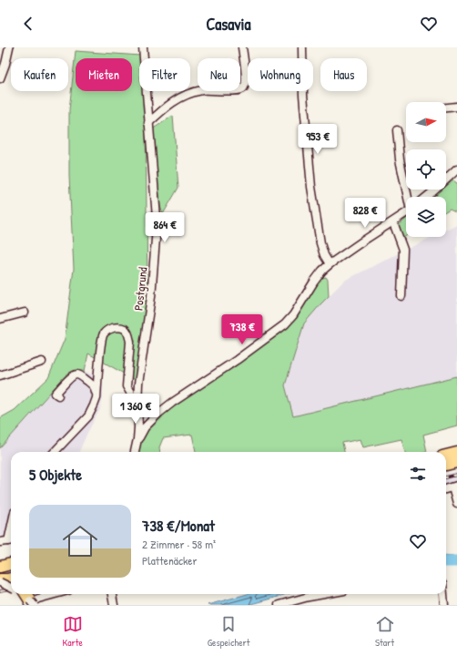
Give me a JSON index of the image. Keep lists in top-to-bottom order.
{
  "streets": {
    "street": ["Postgrund"]
  },
  "north": "right",
  "page": {
    "header": "Casavia",
    "chip": [
      "Kaufen",
      "Mieten",
      "Filter",
      "Neu",
      "Wohnung",
      "Haus"
    ],
    "price": [
      "953 €",
      "828 €",
      "864 €",
      "738 €",
      "1 360 €"
    ],
    "heading": "5 Objekte",
    "list": [
      {
        "name": "738 €/Monat",
        "note": "2 Zimmer · 58 m² · Plattenäcker"
      }
    ],
    "tabs": ["Karte", "Gespeichert", "Start"]
  }
}
